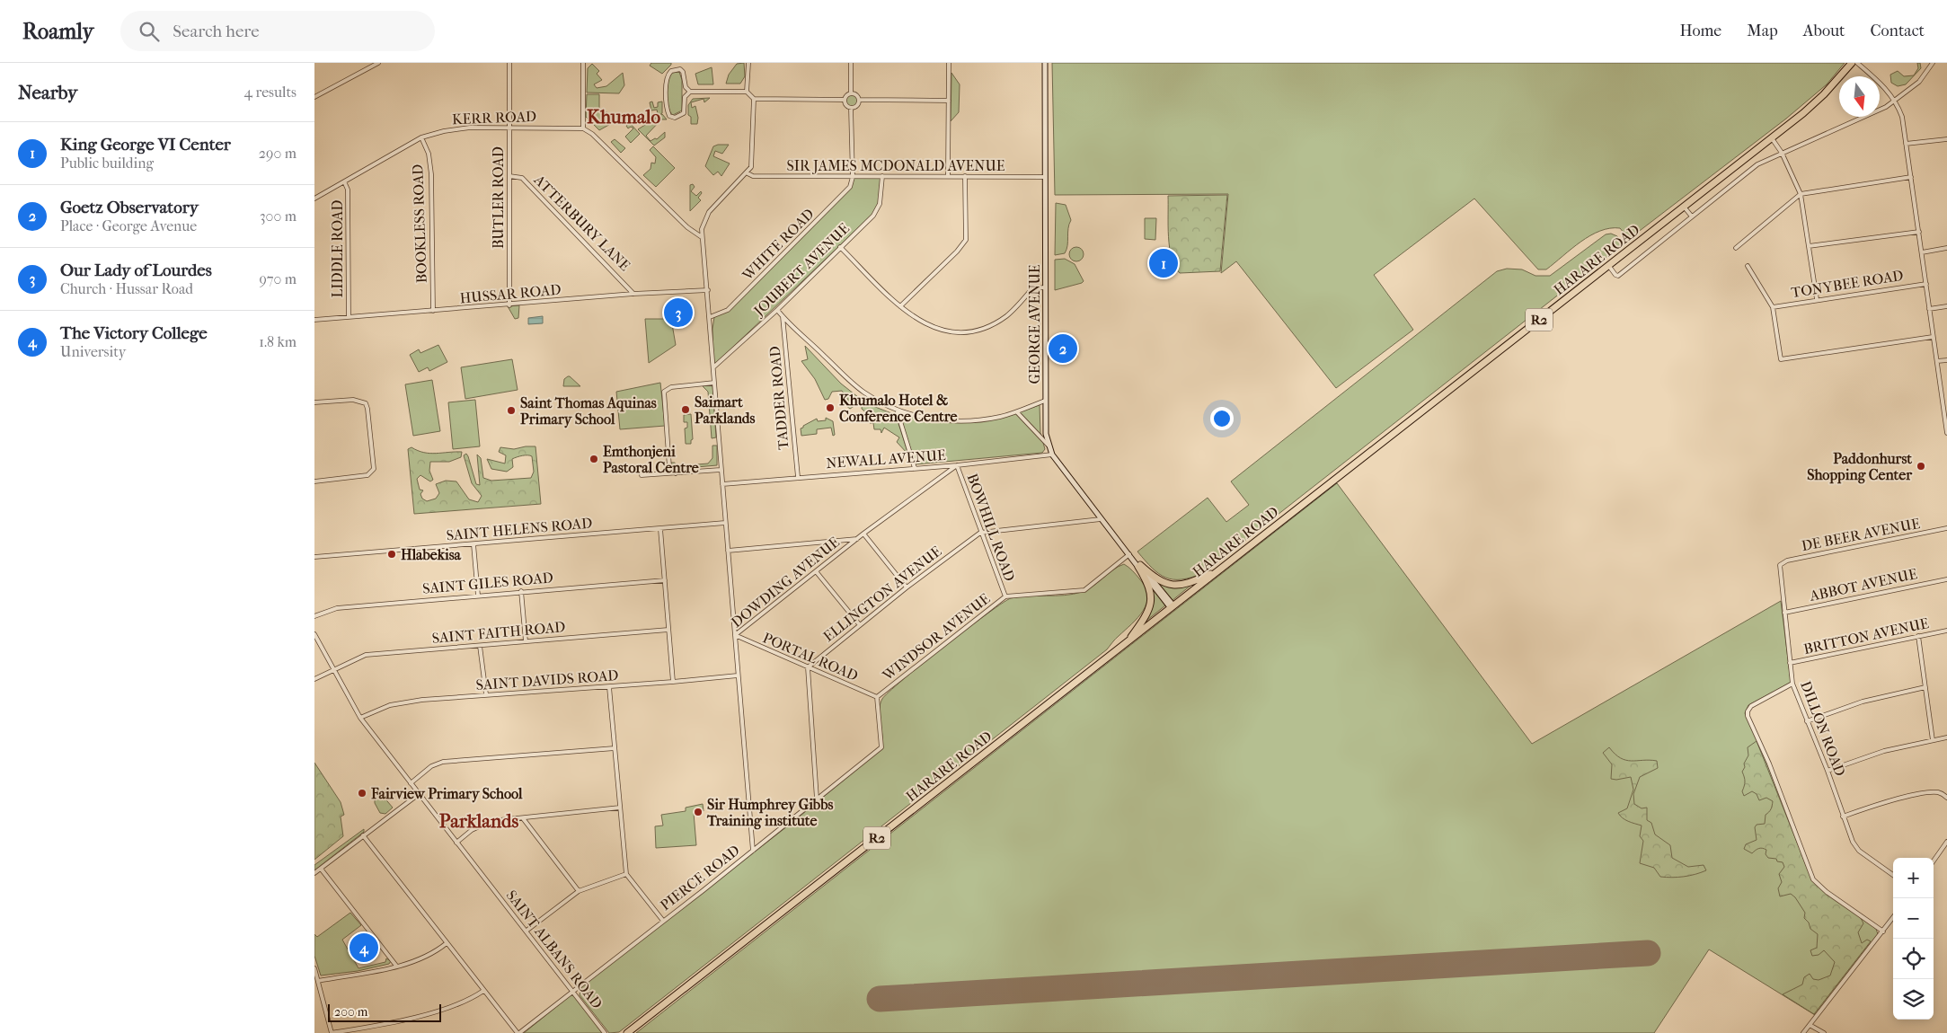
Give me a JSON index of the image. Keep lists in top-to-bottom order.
{
  "streets": {
    "highway": ["HARARE ROAD", "R2"],
    "main road": ["GEORGE AVENUE"],
    "street": [
      "KERR ROAD",
      "SIR JAMES MCDONALD AVENUE",
      "BUTLER ROAD",
      "ATTERBURY LANE",
      "BOOKLESS ROAD",
      "WHITE ROAD",
      "LIDDLE ROAD",
      "JOUBERT AVENUE",
      "TONYBEE ROAD",
      "HUSSAR ROAD",
      "TADDER ROAD",
      "NEWALL AVENUE",
      "BOWHILL ROAD",
      "SAINT HELENS ROAD",
      "DE BEER AVENUE",
      "DOWDING AVENUE",
      "SAINT GILES ROAD",
      "ABBOT AVENUE",
      "ELLINGTON AVENUE",
      "SAINT FAITH ROAD",
      "BRITTON AVENUE",
      "WINDSOR AVENUE",
      "PORTAL ROAD",
      "SAINT DAVIDS ROAD",
      "DILLON ROAD",
      "PIERCE ROAD",
      "SAINT ALBANS ROAD"
    ]
  },
  "crossings": [
    ["KERR ROAD", "BUTLER ROAD"],
    ["KERR ROAD", "BOOKLESS ROAD"],
    ["KERR ROAD", "LIDDLE ROAD"],
    ["SIR JAMES MCDONALD AVENUE", "WHITE ROAD"],
    ["SIR JAMES MCDONALD AVENUE", "JOUBERT AVENUE"],
    ["SIR JAMES MCDONALD AVENUE", "GEORGE AVENUE"],
    ["BUTLER ROAD", "ATTERBURY LANE"],
    ["BUTLER ROAD", "HUSSAR ROAD"],
    ["ATTERBURY LANE", "HUSSAR ROAD"],
    ["BOOKLESS ROAD", "HUSSAR ROAD"],
    ["LIDDLE ROAD", "HUSSAR ROAD"],
    ["HARARE ROAD", "GEORGE AVENUE"],
    ["GEORGE AVENUE", "NEWALL AVENUE"],
    ["GEORGE AVENUE", "WINDSOR AVENUE"],
    ["TADDER ROAD", "NEWALL AVENUE"],
    ["NEWALL AVENUE", "BOWHILL ROAD"],
    ["NEWALL AVENUE", "DOWDING AVENUE"],
    ["BOWHILL ROAD", "DOWDING AVENUE"],
    ["BOWHILL ROAD", "ELLINGTON AVENUE"],
    ["BOWHILL ROAD", "WINDSOR AVENUE"],
    ["DE BEER AVENUE", "DILLON ROAD"],
    ["DOWDING AVENUE", "PORTAL ROAD"],
    ["DOWDING AVENUE", "SAINT DAVIDS ROAD"],
    ["DOWDING AVENUE", "PIERCE ROAD"],
    ["ABBOT AVENUE", "DILLON ROAD"],
    ["ELLINGTON AVENUE", "PORTAL ROAD"],
    ["SAINT FAITH ROAD", "SAINT ALBANS ROAD"],
    ["BRITTON AVENUE", "DILLON ROAD"],
    ["WINDSOR AVENUE", "PORTAL ROAD"],
    ["WINDSOR AVENUE", "PIERCE ROAD"],
    ["SAINT DAVIDS ROAD", "SAINT ALBANS ROAD"],
    ["PIERCE ROAD", "SAINT ALBANS ROAD"]
  ],
  "districts": ["Khumalo", "Parklands"],
  "places": [
    "Khumalo Hotel & Conference Centre",
    "Saimart Parklands",
    "Saint Thomas Aquinas Primary School",
    "Emthonjeni Pastoral Centre",
    "Paddonhurst Shopping Center",
    "Hlabekisa",
    "Fairview Primary School",
    "Sir Humphrey Gibbs Training institute"
  ],
  "scale_bar": "200 m",
  "north": "bottom",
  "page": {
    "header": "Roamly",
    "search": "Search here",
    "nav": [
      "Home",
      "Map",
      "About",
      "Contact"
    ],
    "heading": ["Nearby", "4 results"],
    "list": [
      {
        "mark": "1",
        "name": "King George VI Center",
        "note": "Public building",
        "value": "290 m"
      },
      {
        "mark": "2",
        "name": "Goetz Observatory",
        "note": "Place · George Avenue",
        "value": "300 m"
      },
      {
        "mark": "3",
        "name": "Our Lady of Lourdes",
        "note": "Church · Hussar Road",
        "value": "970 m"
      },
      {
        "mark": "4",
        "name": "The Victory College",
        "note": "University",
        "value": "1.8 km"
      }
    ],
    "pins": [
      "1",
      "3",
      "2",
      "4"
    ],
    "map_buttons": ["+", "−"],
    "scale": "200 m"
  }
}
